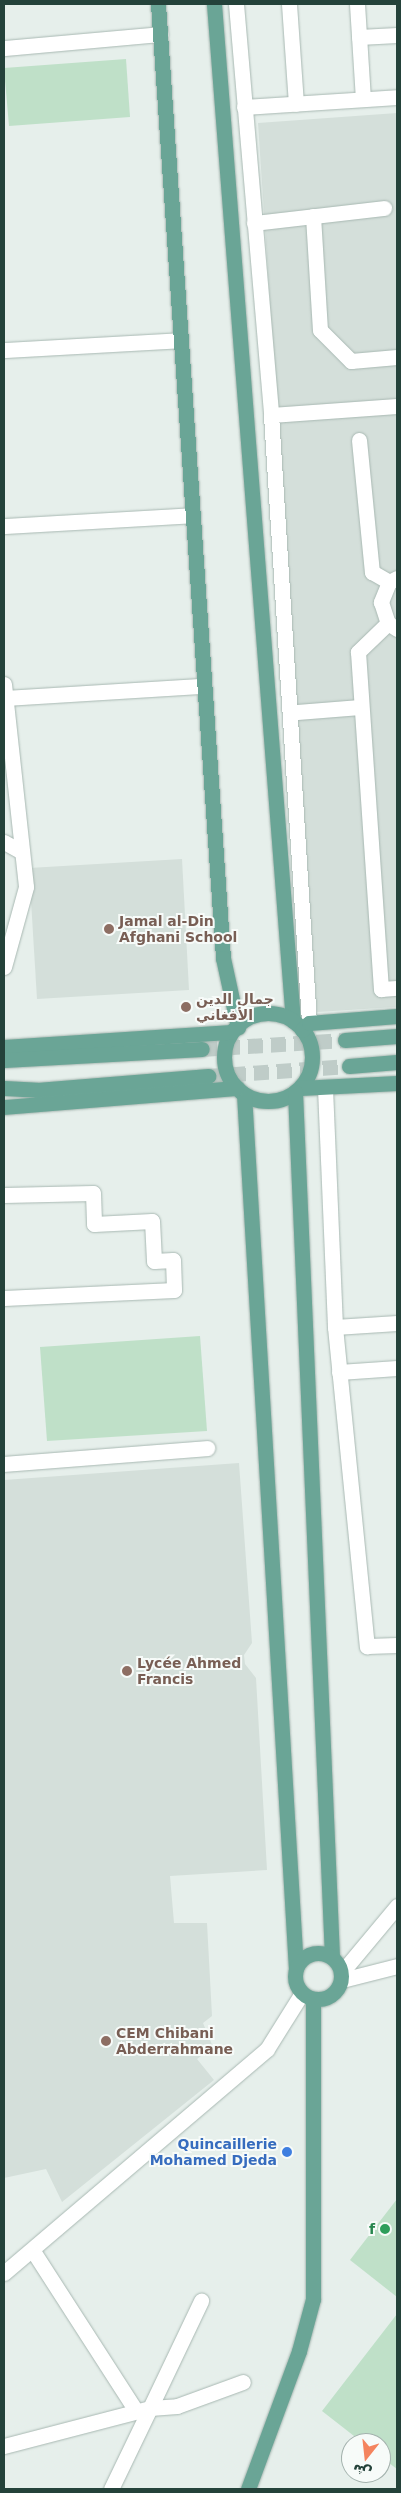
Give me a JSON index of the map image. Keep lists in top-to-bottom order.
{
  "places": [
    "Jamal al-Din Afghani School",
    "جمال الدين الأفغاني",
    "Lycée Ahmed Francis",
    "CEM Chibani Abderrahmane",
    "Quincaillerie Mohamed Djeda",
    "f"
  ],
  "north": "bottom"
}
